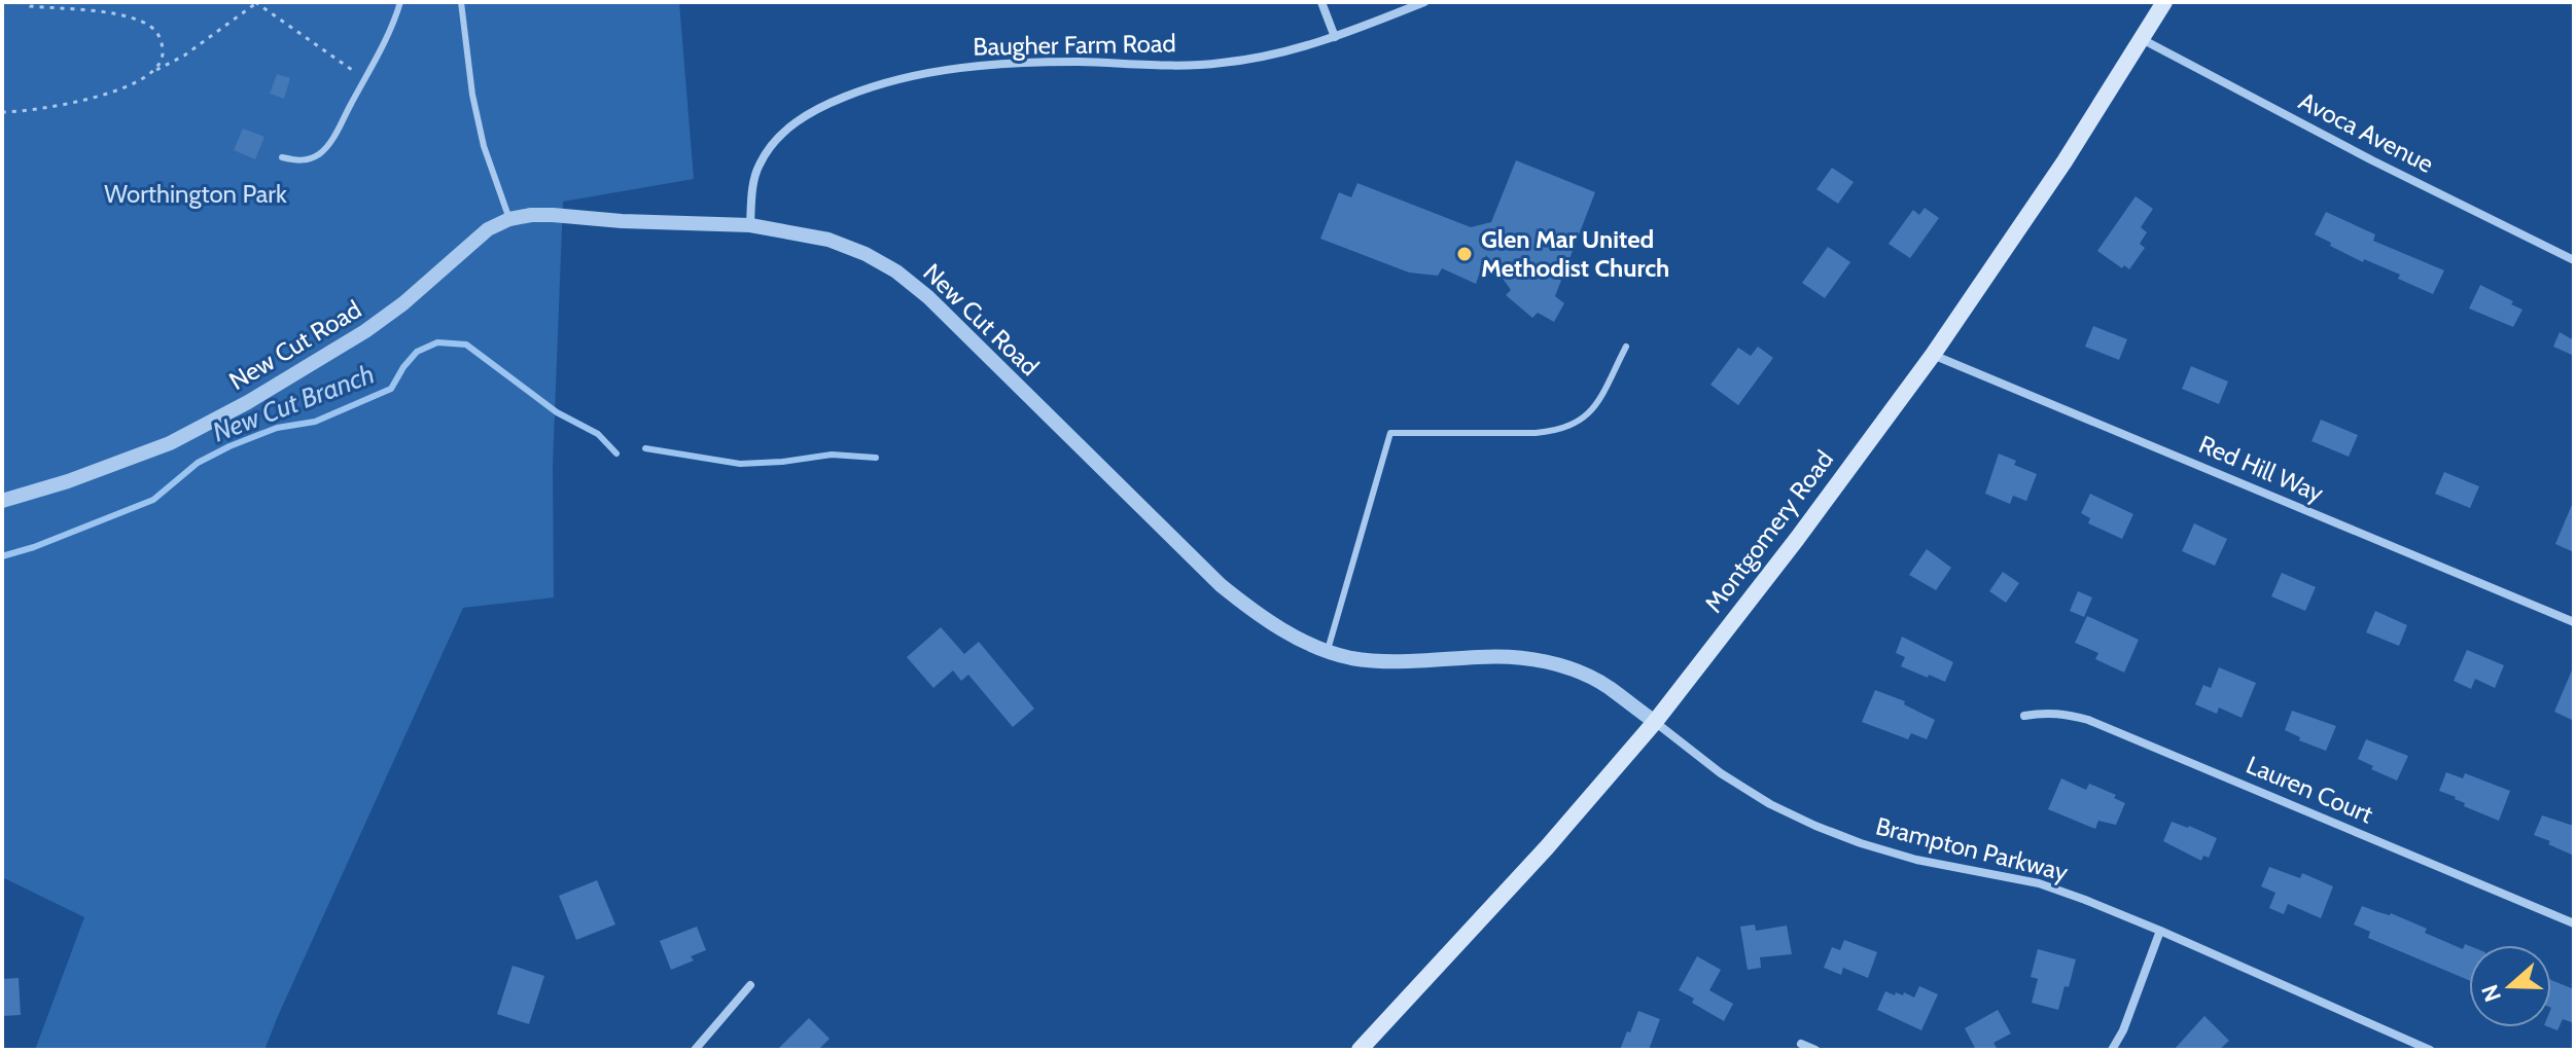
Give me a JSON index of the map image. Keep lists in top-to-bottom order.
{
  "streets": {
    "main road": ["Montgomery Road"],
    "street": [
      "Baugher Farm Road",
      "Avoca Avenue",
      "New Cut Road",
      "Red Hill Way",
      "Lauren Court",
      "Brampton Parkway"
    ]
  },
  "crossings": [
    ["Baugher Farm Road", "New Cut Road"],
    ["Avoca Avenue", "Montgomery Road"],
    ["New Cut Road", "Montgomery Road"],
    ["New Cut Road", "Brampton Parkway"],
    ["Red Hill Way", "Montgomery Road"],
    ["Montgomery Road", "Brampton Parkway"]
  ],
  "water": ["New Cut Branch"],
  "parks": ["Worthington Park"],
  "places": ["Glen Mar United Methodist Church"],
  "north": "left"
}
